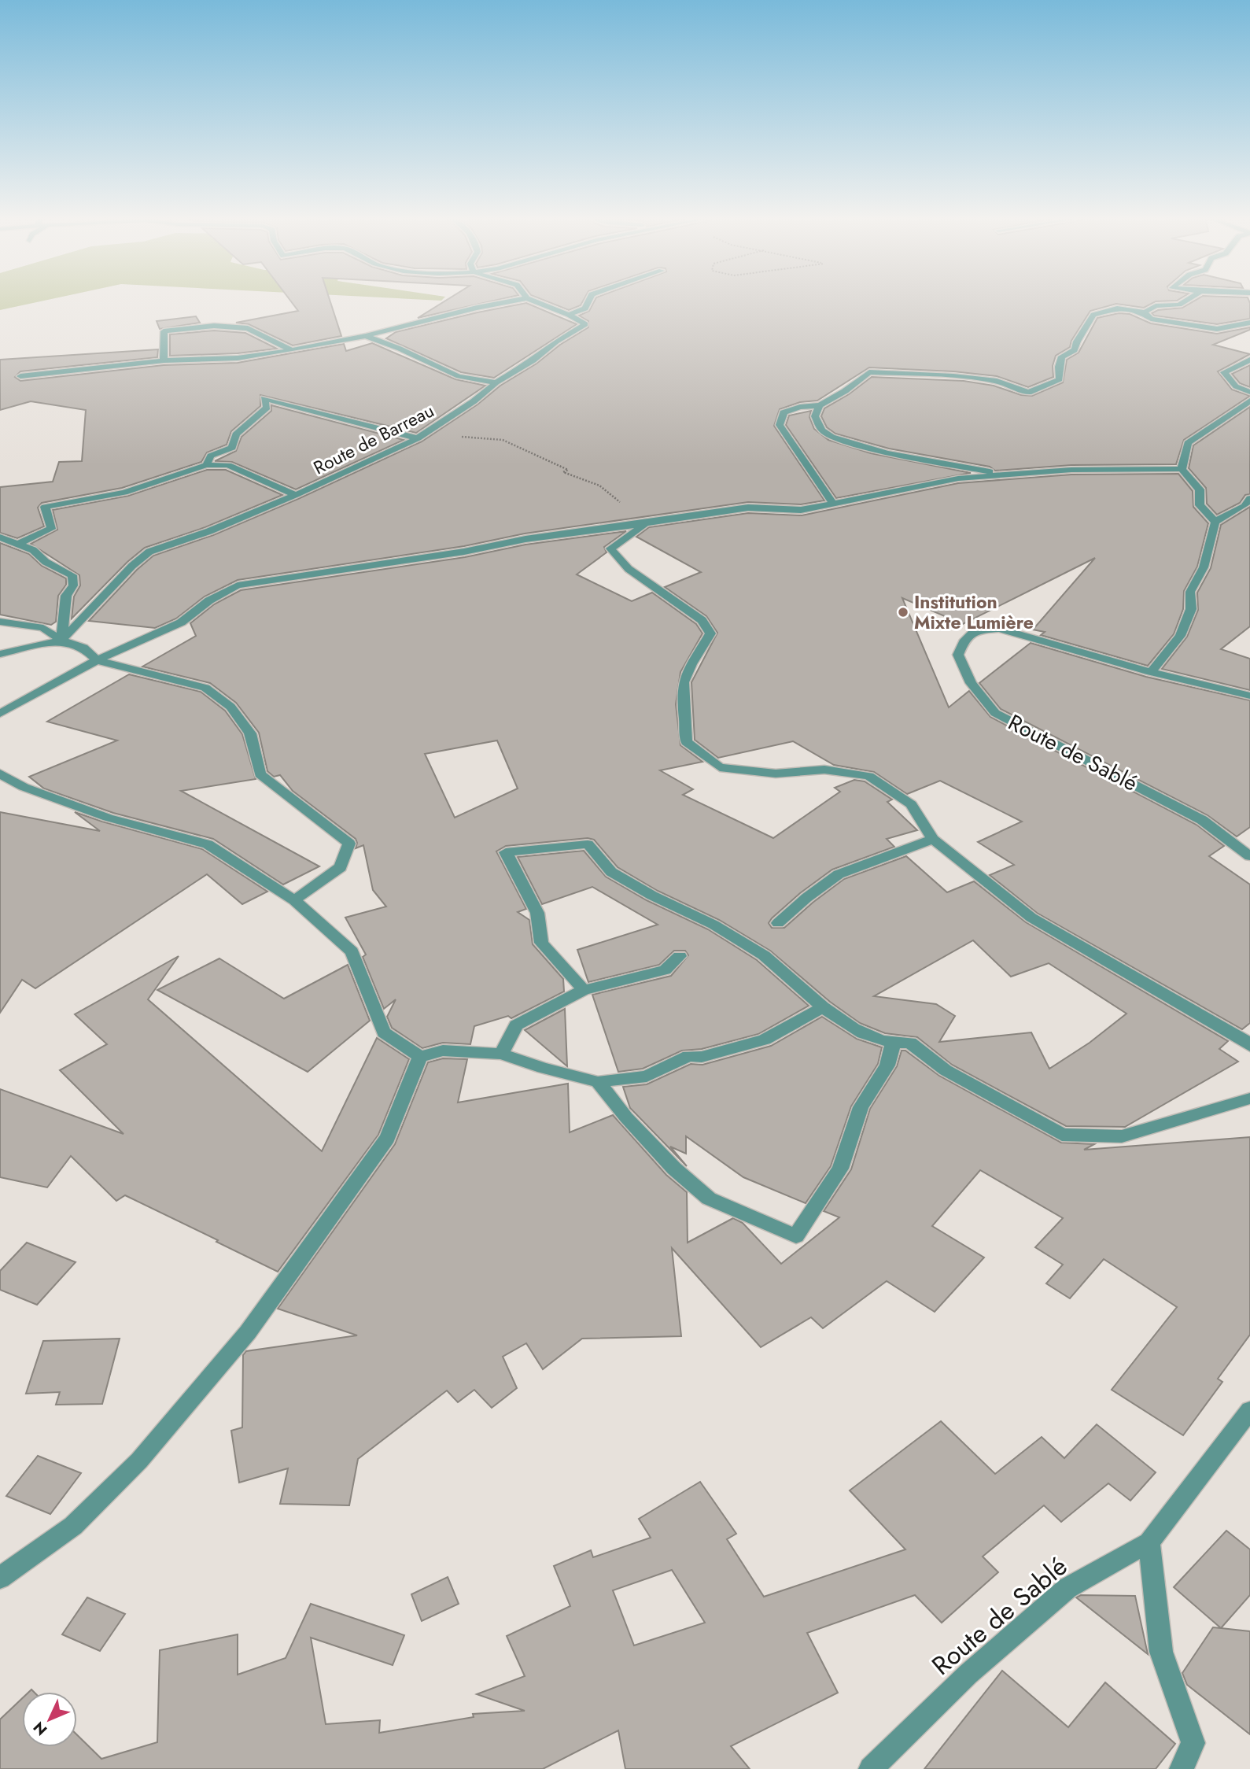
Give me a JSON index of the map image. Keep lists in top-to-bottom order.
{
  "streets": {
    "street": ["Route de Barreau", "Route de Sablé"]
  },
  "places": ["Institution Mixte Lumière"],
  "north": "bottom left"
}
